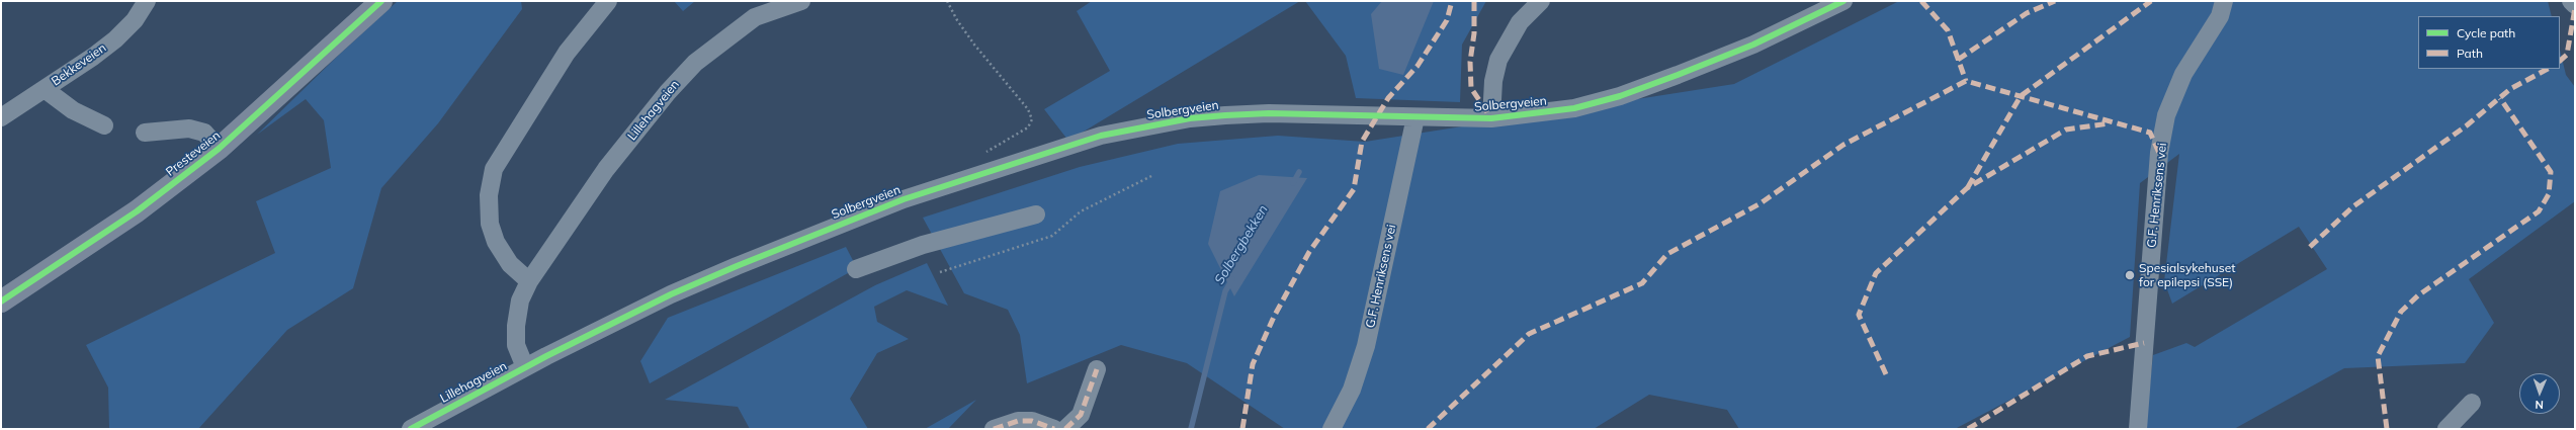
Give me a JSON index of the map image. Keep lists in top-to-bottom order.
{
  "streets": {
    "main road": ["Presteveien"],
    "street": [
      "Bekkeveien",
      "Solbergveien",
      "Lillehagveien",
      "G.F. Henriksens vei"
    ]
  },
  "crossings": [
    ["Solbergveien", "Lillehagveien"],
    ["Solbergveien", "G.F. Henriksens vei"]
  ],
  "water": ["Solbergbekken"],
  "places": ["Spesialsykehuset for epilepsi (SSE)"],
  "legend": ["Cycle path", "Path"],
  "north": "bottom"
}
